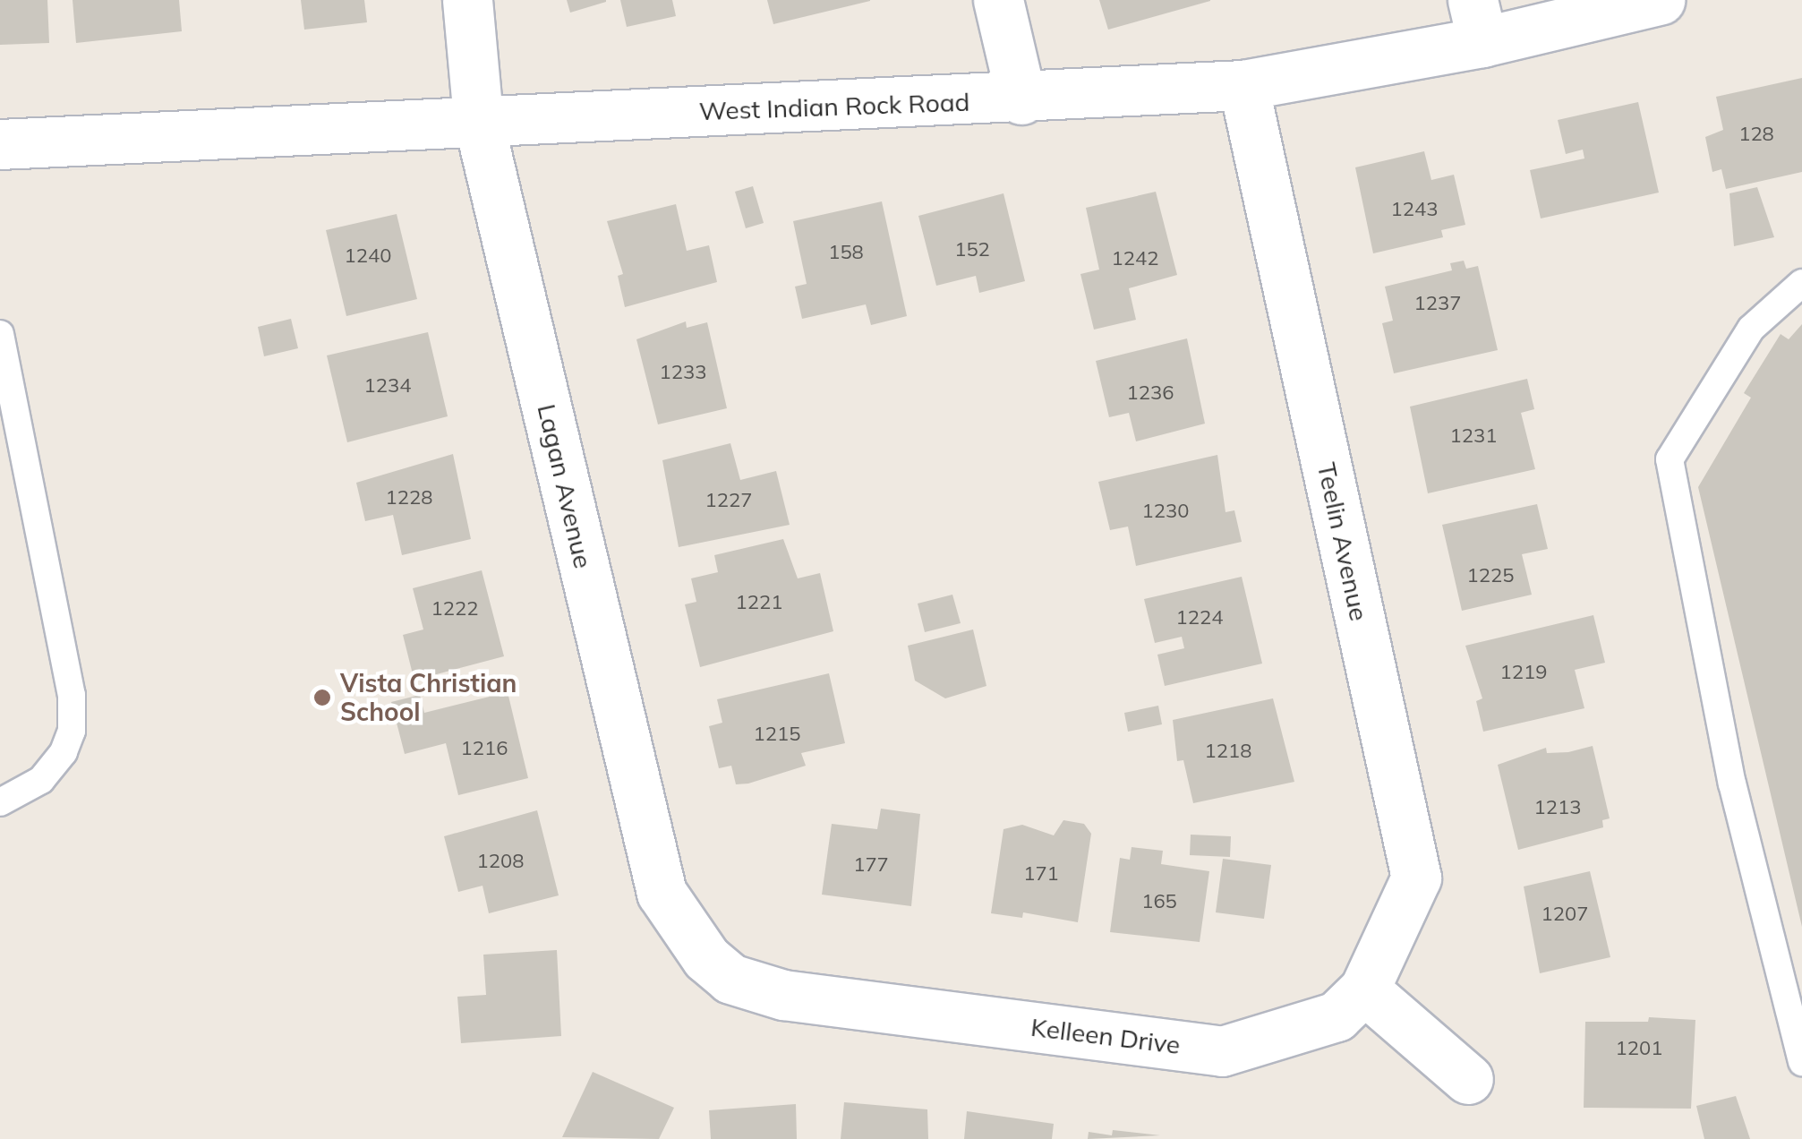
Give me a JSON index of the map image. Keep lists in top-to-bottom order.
{
  "streets": {
    "street": [
      "West Indian Rock Road",
      "Lagan Avenue",
      "Teelin Avenue",
      "Kelleen Drive"
    ]
  },
  "crossings": [
    ["West Indian Rock Road", "Lagan Avenue"],
    ["West Indian Rock Road", "Teelin Avenue"],
    ["Lagan Avenue", "Kelleen Drive"],
    ["Teelin Avenue", "Kelleen Drive"]
  ],
  "places": ["Vista Christian School"],
  "house_numbers": [
    "128",
    "1243",
    "152",
    "158",
    "1240",
    "1242",
    "1237",
    "1233",
    "1234",
    "1236",
    "1231",
    "1228",
    "1227",
    "1230",
    "1225",
    "1221",
    "1222",
    "1224",
    "1219",
    "1215",
    "1216",
    "1218",
    "1213",
    "1208",
    "177",
    "171",
    "165",
    "1207",
    "1201"
  ]
}
